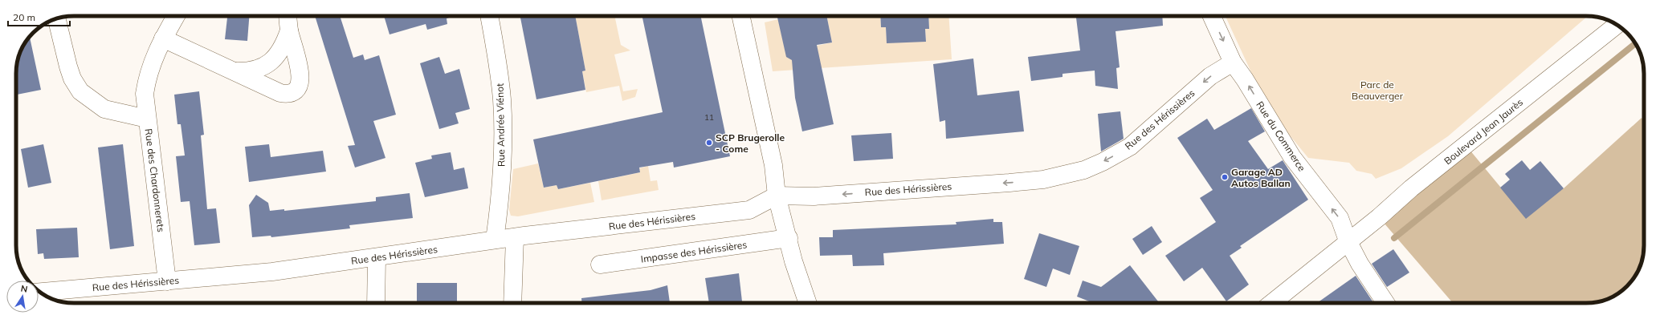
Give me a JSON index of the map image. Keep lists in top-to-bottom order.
{
  "streets": {
    "street": [
      "Rue des Hérissières",
      "Rue Andrée Viénot",
      "Boulevard Jean Jaurès",
      "Rue du Commerce",
      "Rue des Chardonnerets",
      "Impasse des Hérissières"
    ]
  },
  "crossings": [
    ["Rue des Hérissières", "Rue Andrée Viénot"],
    ["Rue des Hérissières", "Rue du Commerce"],
    ["Rue des Hérissières", "Rue des Chardonnerets"],
    ["Boulevard Jean Jaurès", "Rue du Commerce"]
  ],
  "one_way": ["Rue des Hérissières"],
  "parks": ["Parc de Beauverger"],
  "places": ["SCP Brugerolle - Come", "Garage AD Autos Ballan"],
  "house_numbers": ["11"],
  "scale_bar": "20 m",
  "north": "top"
}
